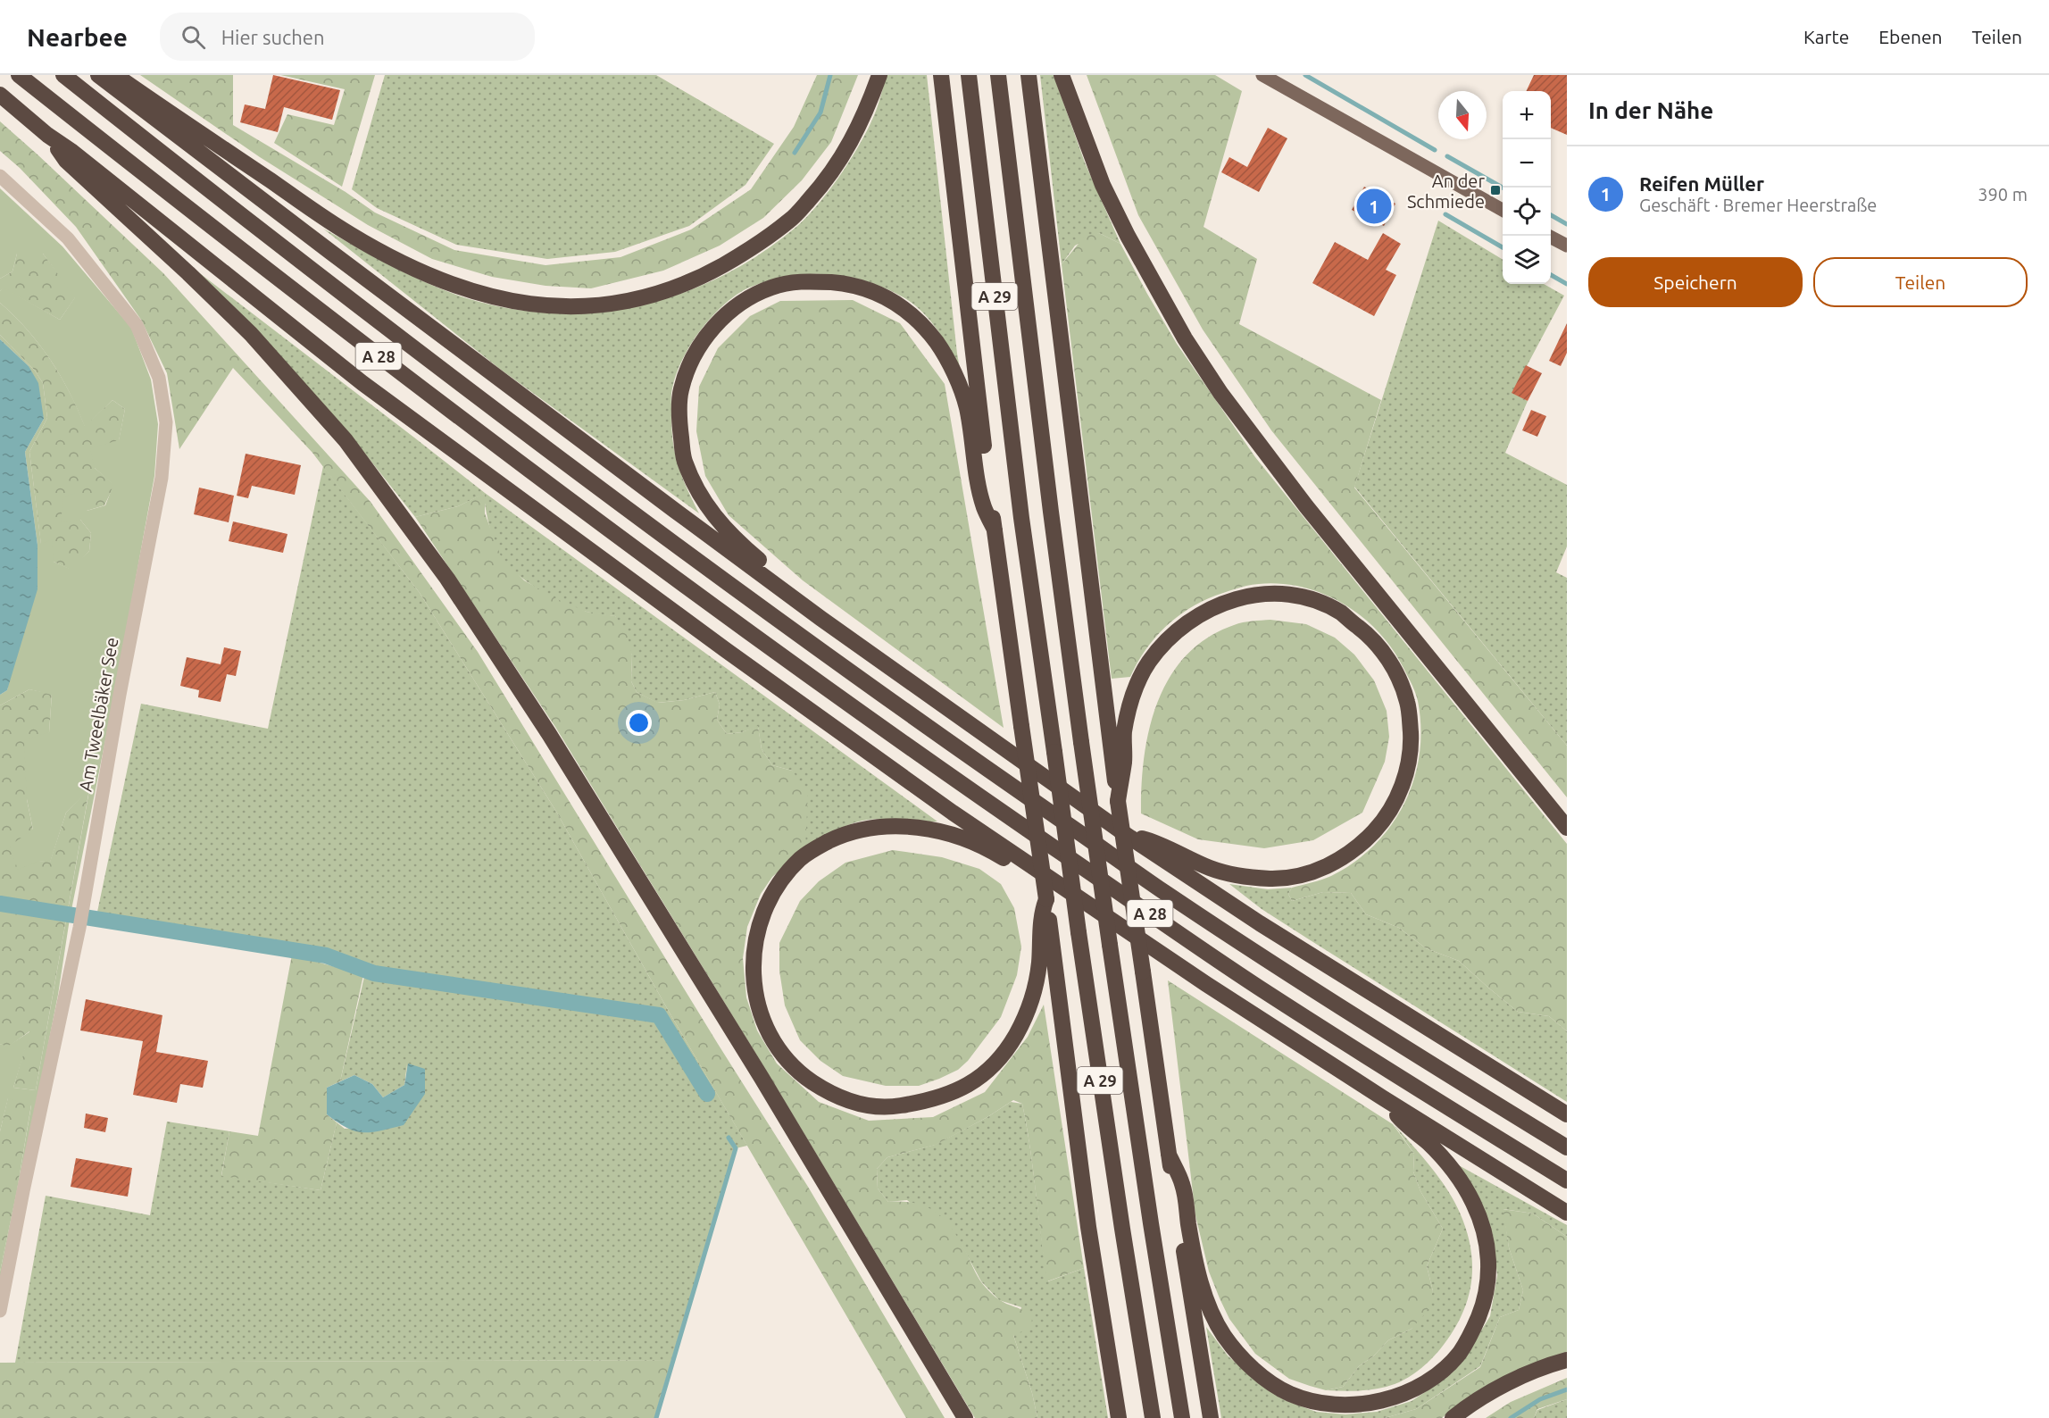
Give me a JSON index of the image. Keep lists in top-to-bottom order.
{
  "streets": {
    "highway": ["A 29", "A 28"],
    "street": ["Am Tweelbäker See"]
  },
  "places": {
    "transit": ["An der Schmiede"]
  },
  "north": "bottom",
  "page": {
    "header": "Nearbee",
    "search": "Hier suchen",
    "nav": ["Karte", "Ebenen", "Teilen"],
    "heading": "In der Nähe",
    "map_buttons": ["+", "−"],
    "list": [
      {
        "mark": "1",
        "name": "Reifen Müller",
        "note": "Geschäft · Bremer Heerstraße",
        "value": "390 m"
      }
    ],
    "pins": "1",
    "buttons": ["Speichern", "Teilen"]
  }
}
